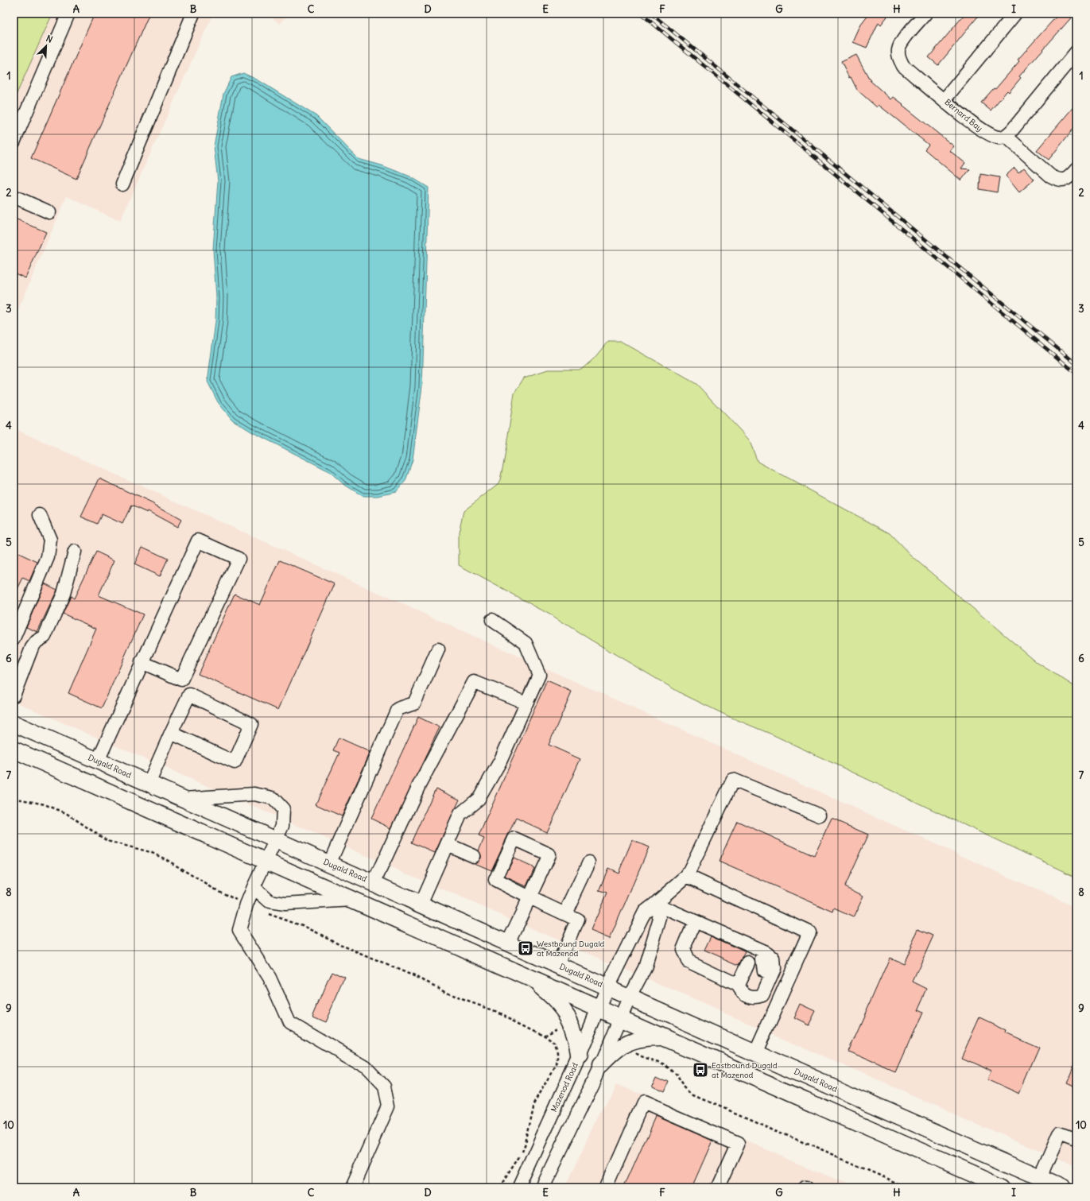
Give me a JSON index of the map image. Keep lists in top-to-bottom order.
{
  "streets": {
    "main road": ["Dugald Road"],
    "street": ["Bernard Bay", "Mazenod Road"]
  },
  "crossings": [
    ["Dugald Road", "Mazenod Road"]
  ],
  "places": {
    "bus stop": ["Westbound Dugald at Mazenod", "Eastbound Dugald at Mazenod"]
  },
  "north": "top right",
  "grid": {
    "columns": [
      "A",
      "B",
      "C",
      "D",
      "E",
      "F",
      "G",
      "H",
      "I"
    ],
    "rows": [
      "1",
      "2",
      "3",
      "4",
      "5",
      "6",
      "7",
      "8",
      "9",
      "10"
    ]
  }
}
